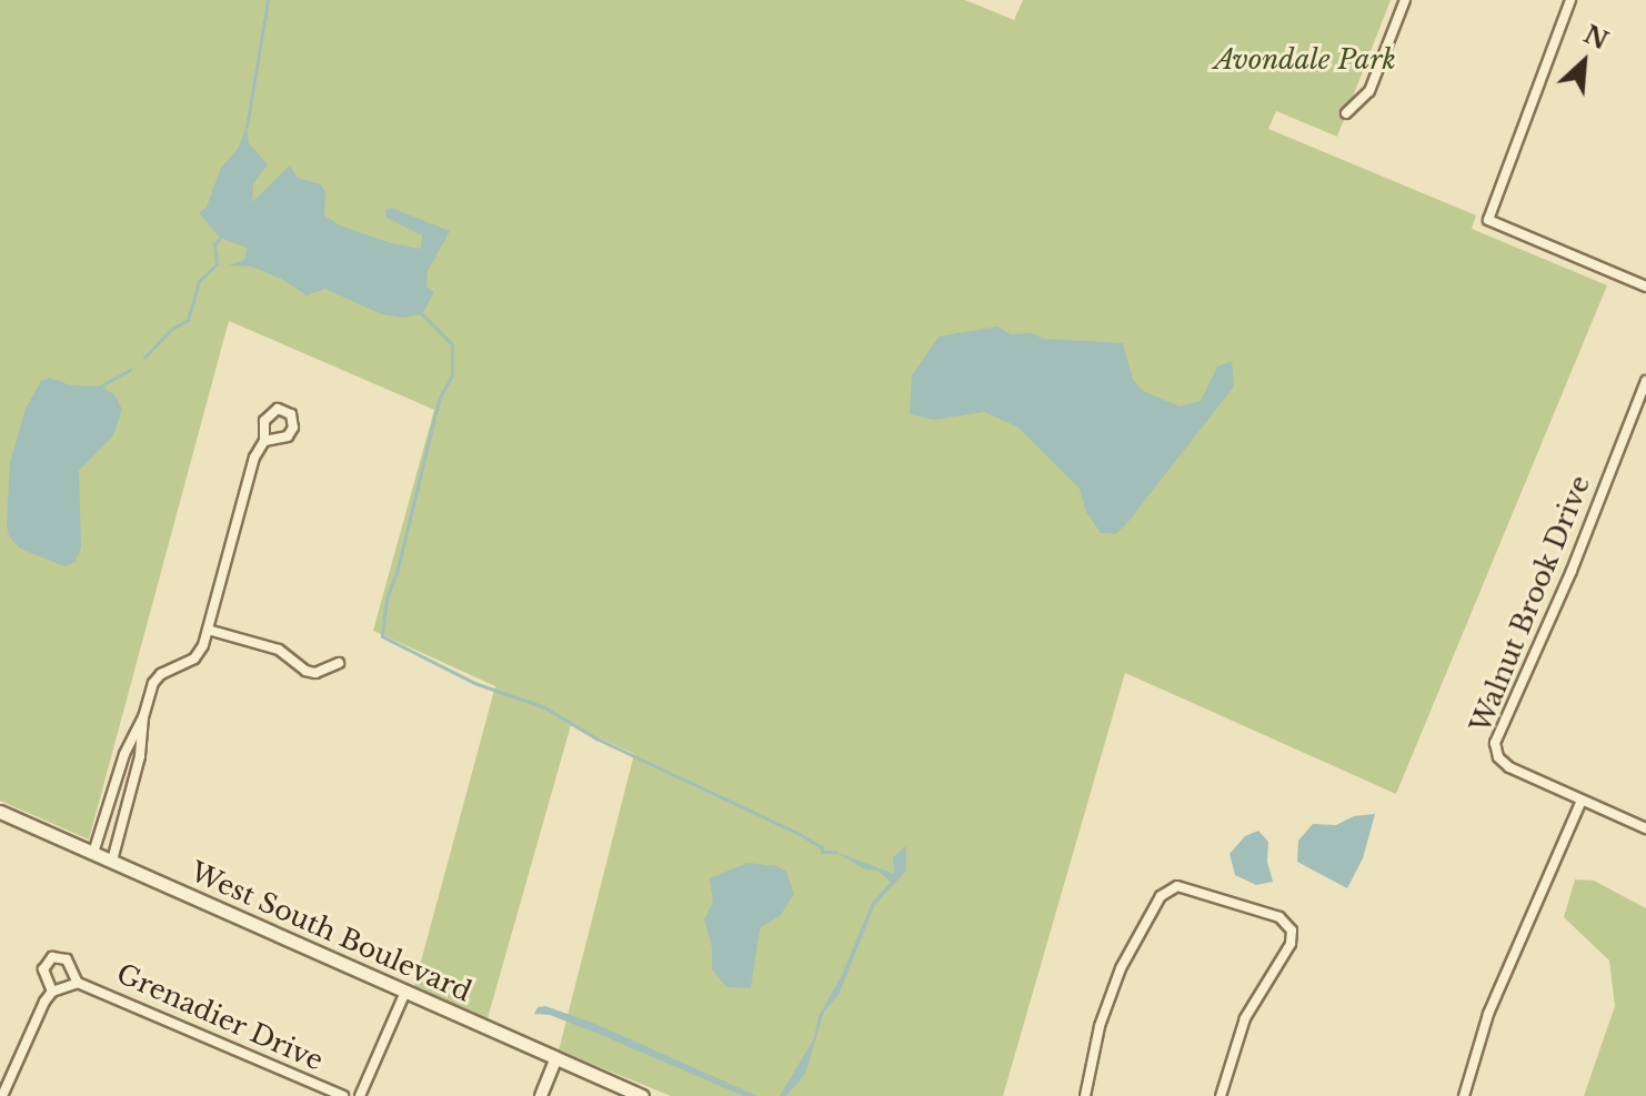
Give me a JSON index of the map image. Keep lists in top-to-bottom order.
{
  "streets": {
    "main road": ["West South Boulevard"],
    "street": ["Walnut Brook Drive", "Grenadier Drive"]
  },
  "parks": ["Avondale Park"],
  "north": "top right"
}
